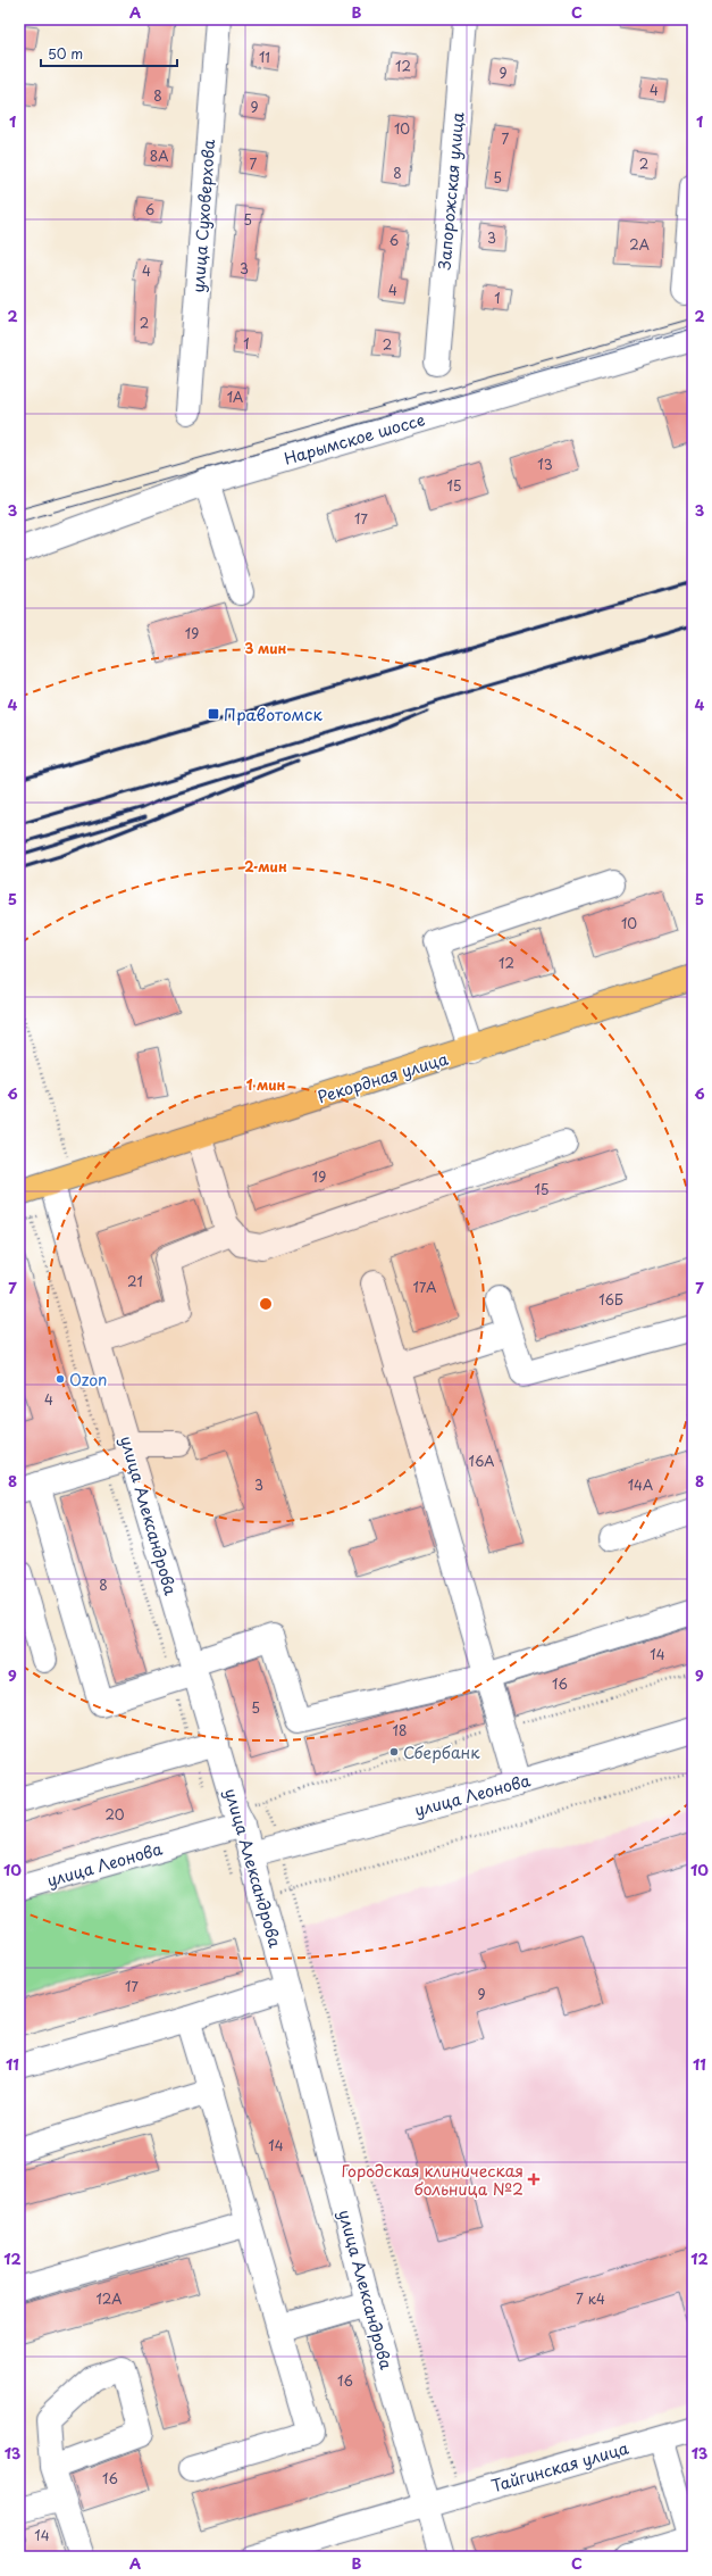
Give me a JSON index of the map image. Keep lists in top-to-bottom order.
{
  "streets": {
    "main road": ["Рекордная улица"],
    "street": [
      "Запорожская улица",
      "улица Суховерхова",
      "Нарымское шоссе",
      "улица Александрова",
      "улица Леонова",
      "Тайгинская улица"
    ]
  },
  "crossings": [
    ["Рекордная улица", "улица Александрова"],
    ["улица Александрова", "улица Леонова"],
    ["улица Александрова", "Тайгинская улица"]
  ],
  "places": {
    "transit": ["Правотомск"],
    "other": ["Ozon", "Сбербанк"],
    "health": ["Городская клиническая больница №2"]
  },
  "house_numbers": [
    "11",
    "12",
    "9",
    "4",
    "8",
    "9",
    "10",
    "7",
    "8А",
    "7",
    "2",
    "8",
    "5",
    "6",
    "5",
    "3",
    "6",
    "2А",
    "3",
    "4",
    "4",
    "1",
    "2",
    "1",
    "2",
    "1А",
    "13",
    "15",
    "17",
    "19",
    "10",
    "12",
    "19",
    "15",
    "21",
    "17А",
    "16Б",
    "4",
    "16А",
    "3",
    "14А",
    "8",
    "14",
    "16",
    "5",
    "18",
    "20",
    "17",
    "9",
    "14",
    "12А",
    "7 к4",
    "16",
    "16",
    "14"
  ],
  "scale_bar": "50 m",
  "grid": {
    "columns": ["A", "B", "C"],
    "rows": [
      "1",
      "2",
      "3",
      "4",
      "5",
      "6",
      "7",
      "8",
      "9",
      "10",
      "11",
      "12",
      "13"
    ]
  },
  "rings": ["3 мин", "2 мин", "1 мин"]
}
